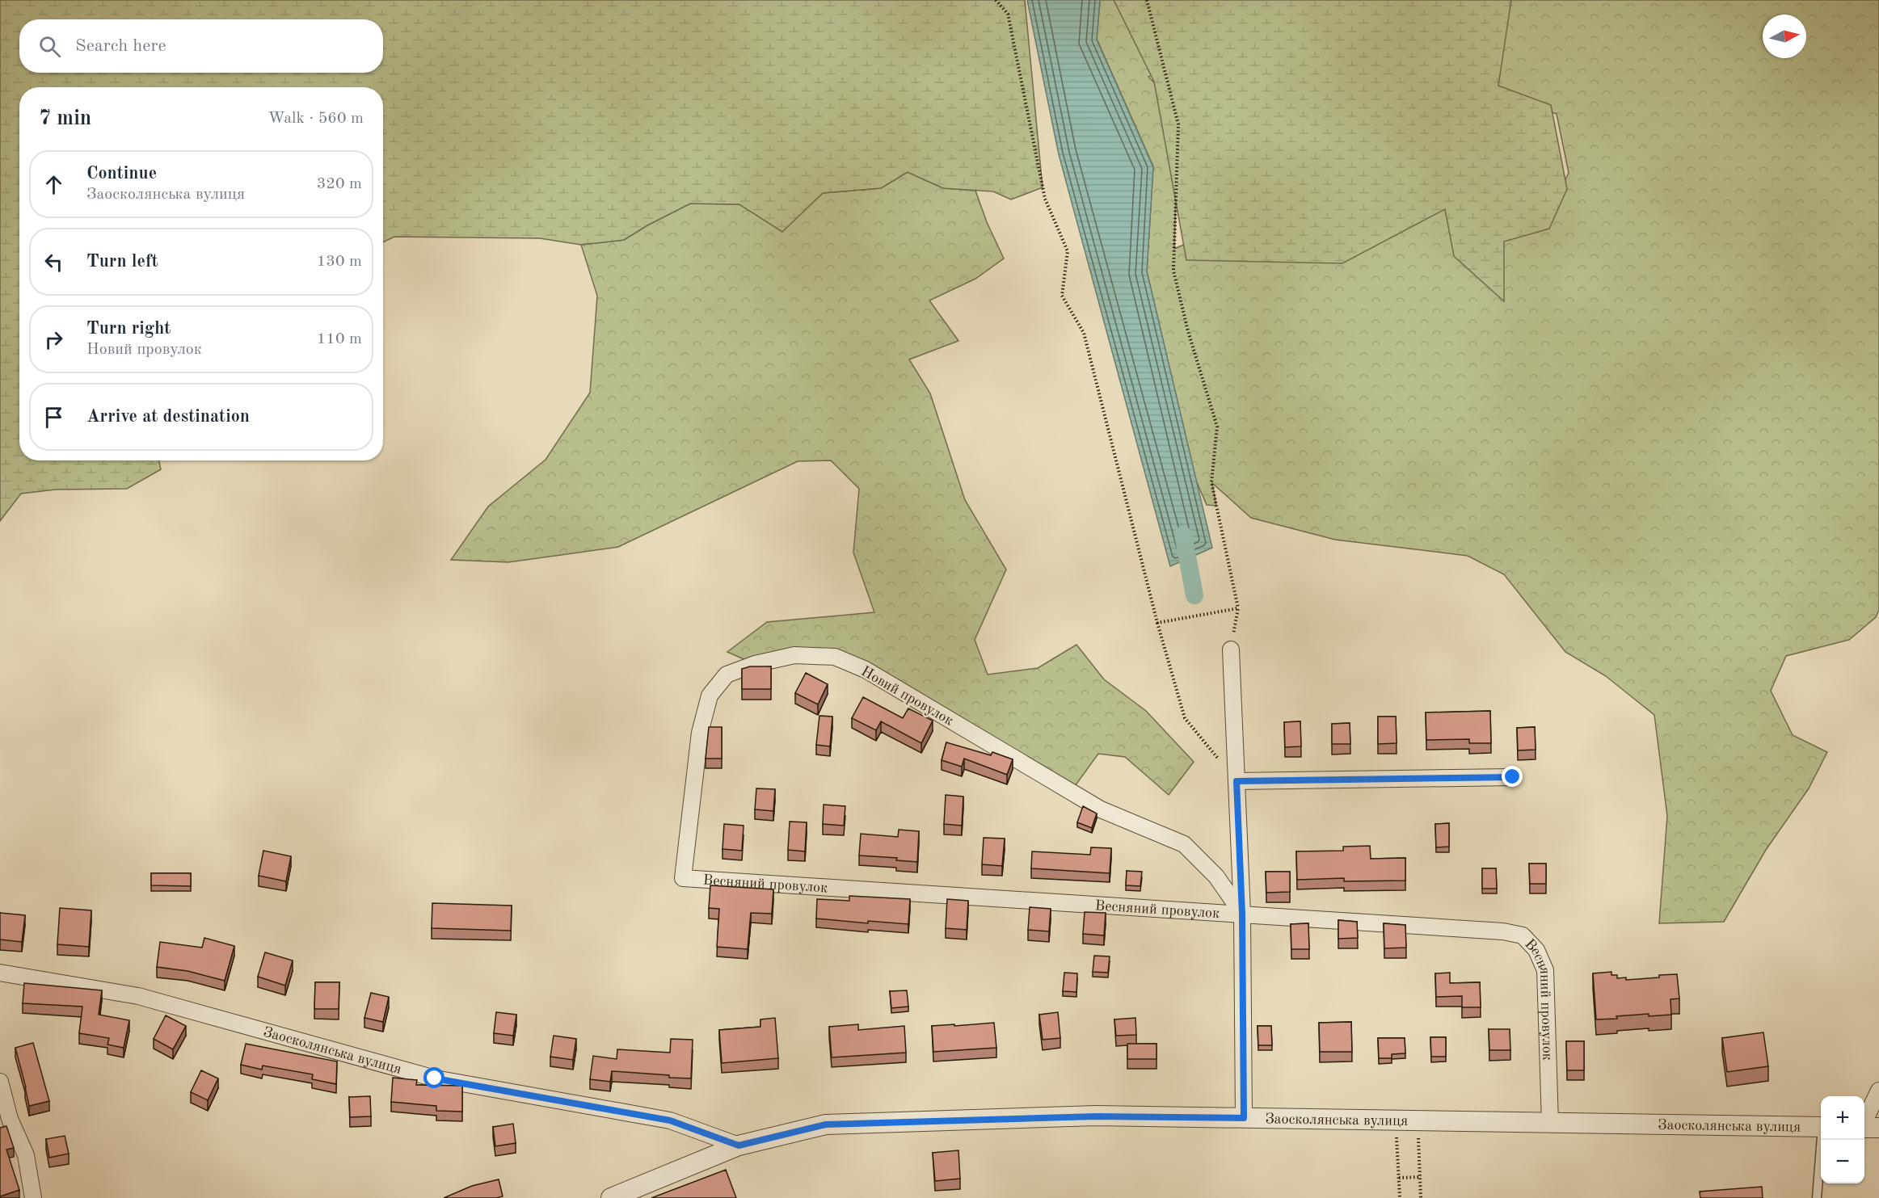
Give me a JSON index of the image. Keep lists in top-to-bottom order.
{
  "streets": {
    "street": ["Новий провулок", "Весняний провулок", "Заосколянська вулиця"]
  },
  "crossings": [
    ["Новий провулок", "Весняний провулок"],
    ["Весняний провулок", "Заосколянська вулиця"]
  ],
  "north": "right",
  "page": {
    "search": "Search here",
    "heading": ["7 min", "Walk · 560 m"],
    "list": [
      ["Continue", "Заосколянська вулиця", "320 m"],
      ["Turn left", "130 m"],
      ["Turn right", "Новий провулок", "110 m"],
      "Arrive at destination"
    ],
    "map_buttons": ["+", "−"]
  }
}
